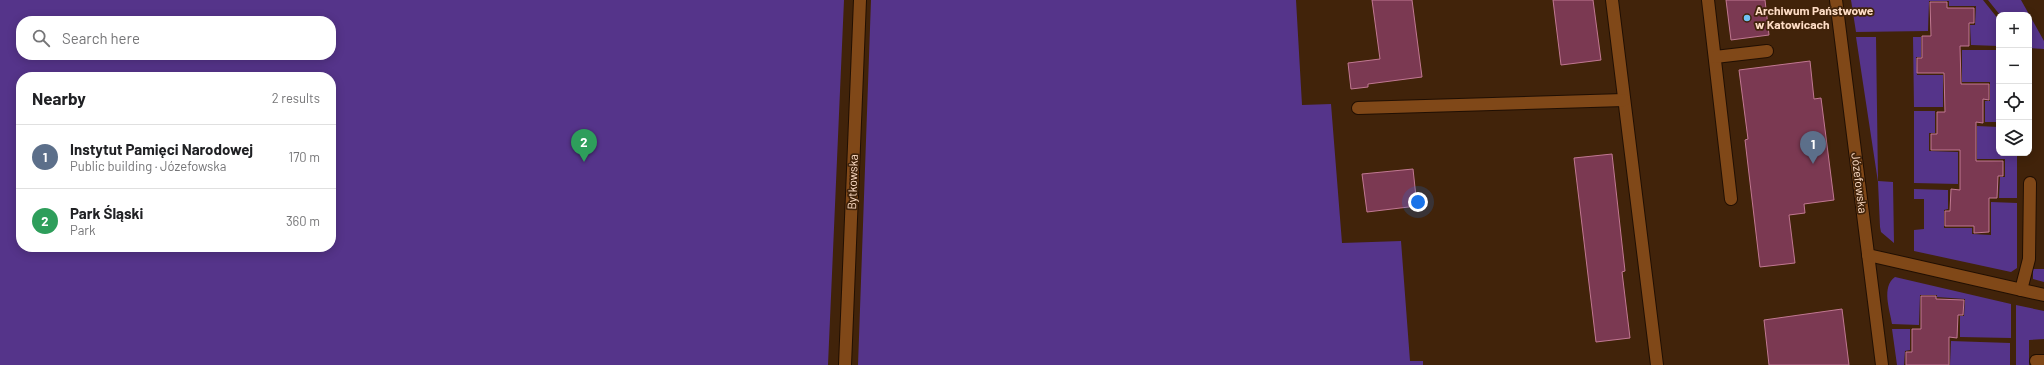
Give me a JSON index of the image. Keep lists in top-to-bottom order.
{
  "streets": {
    "street": ["Bytkowska", "Józefowska"]
  },
  "places": ["Archiwum Państwowe w Katowicach"],
  "page": {
    "map_buttons": ["+", "−"],
    "search": "Search here",
    "heading": ["Nearby", "2 results"],
    "list": [
      {
        "mark": "1",
        "name": "Instytut Pamięci Narodowej",
        "note": "Public building · Józefowska",
        "value": "170 m"
      },
      {
        "mark": "2",
        "name": "Park Śląski",
        "note": "Park",
        "value": "360 m"
      }
    ],
    "pins": ["2", "1"]
  }
}
